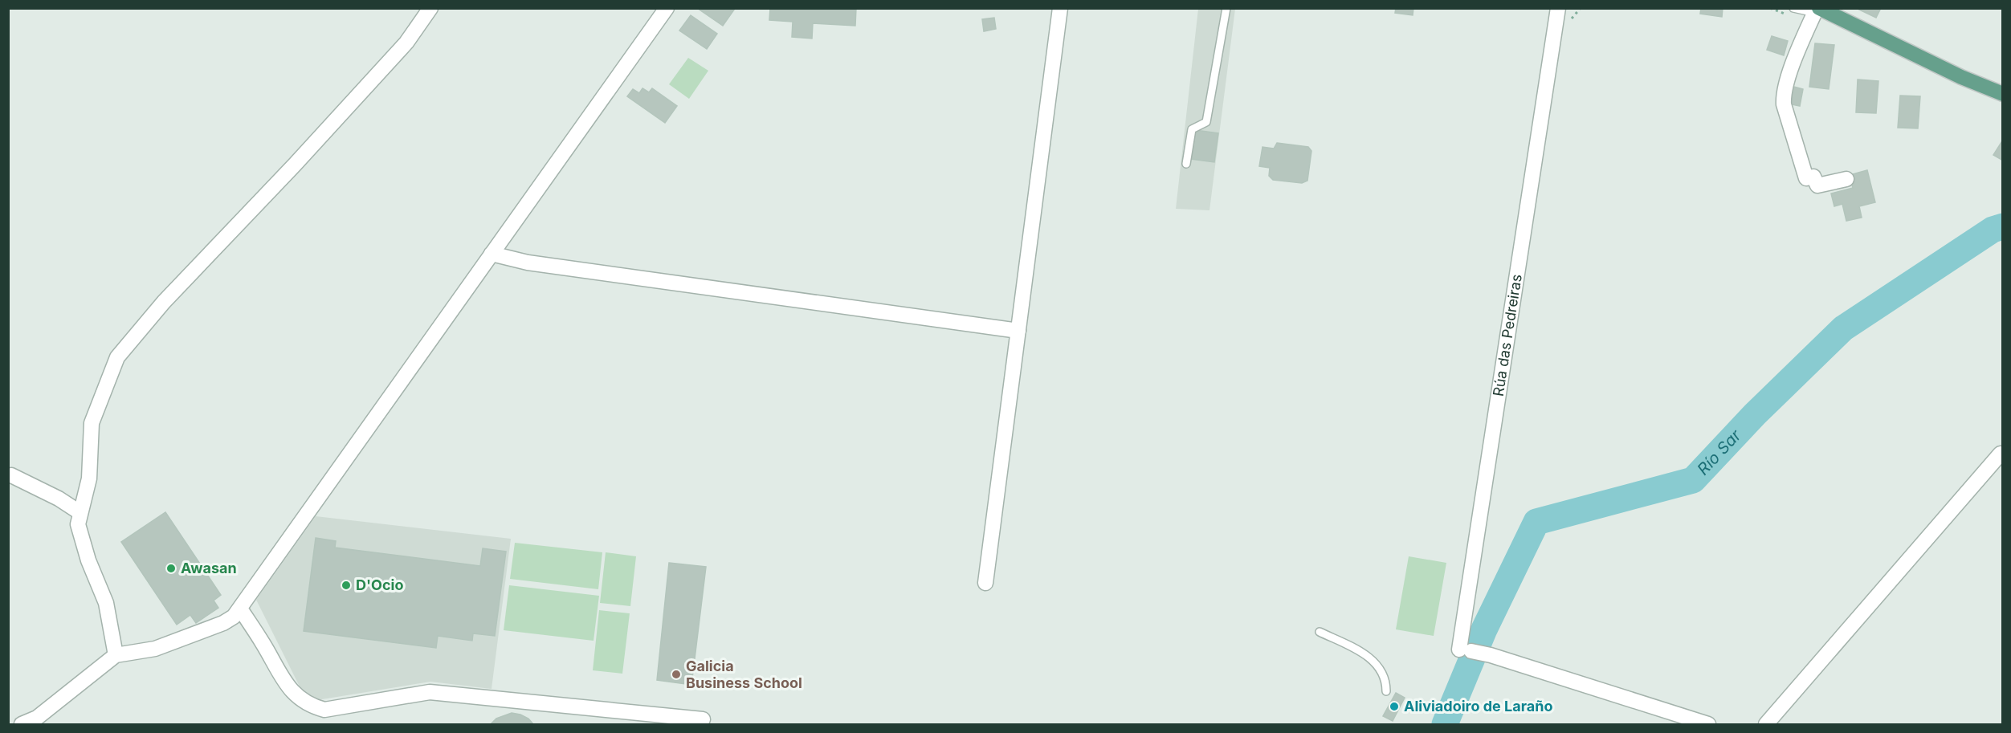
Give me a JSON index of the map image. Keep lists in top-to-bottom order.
{
  "streets": {
    "street": ["Rúa das Pedreiras"]
  },
  "water": ["Río Sar"],
  "places": [
    "Awasan",
    "D'Ocio",
    "Galicia Business School",
    "Aliviadoiro de Laraño"
  ]
}
